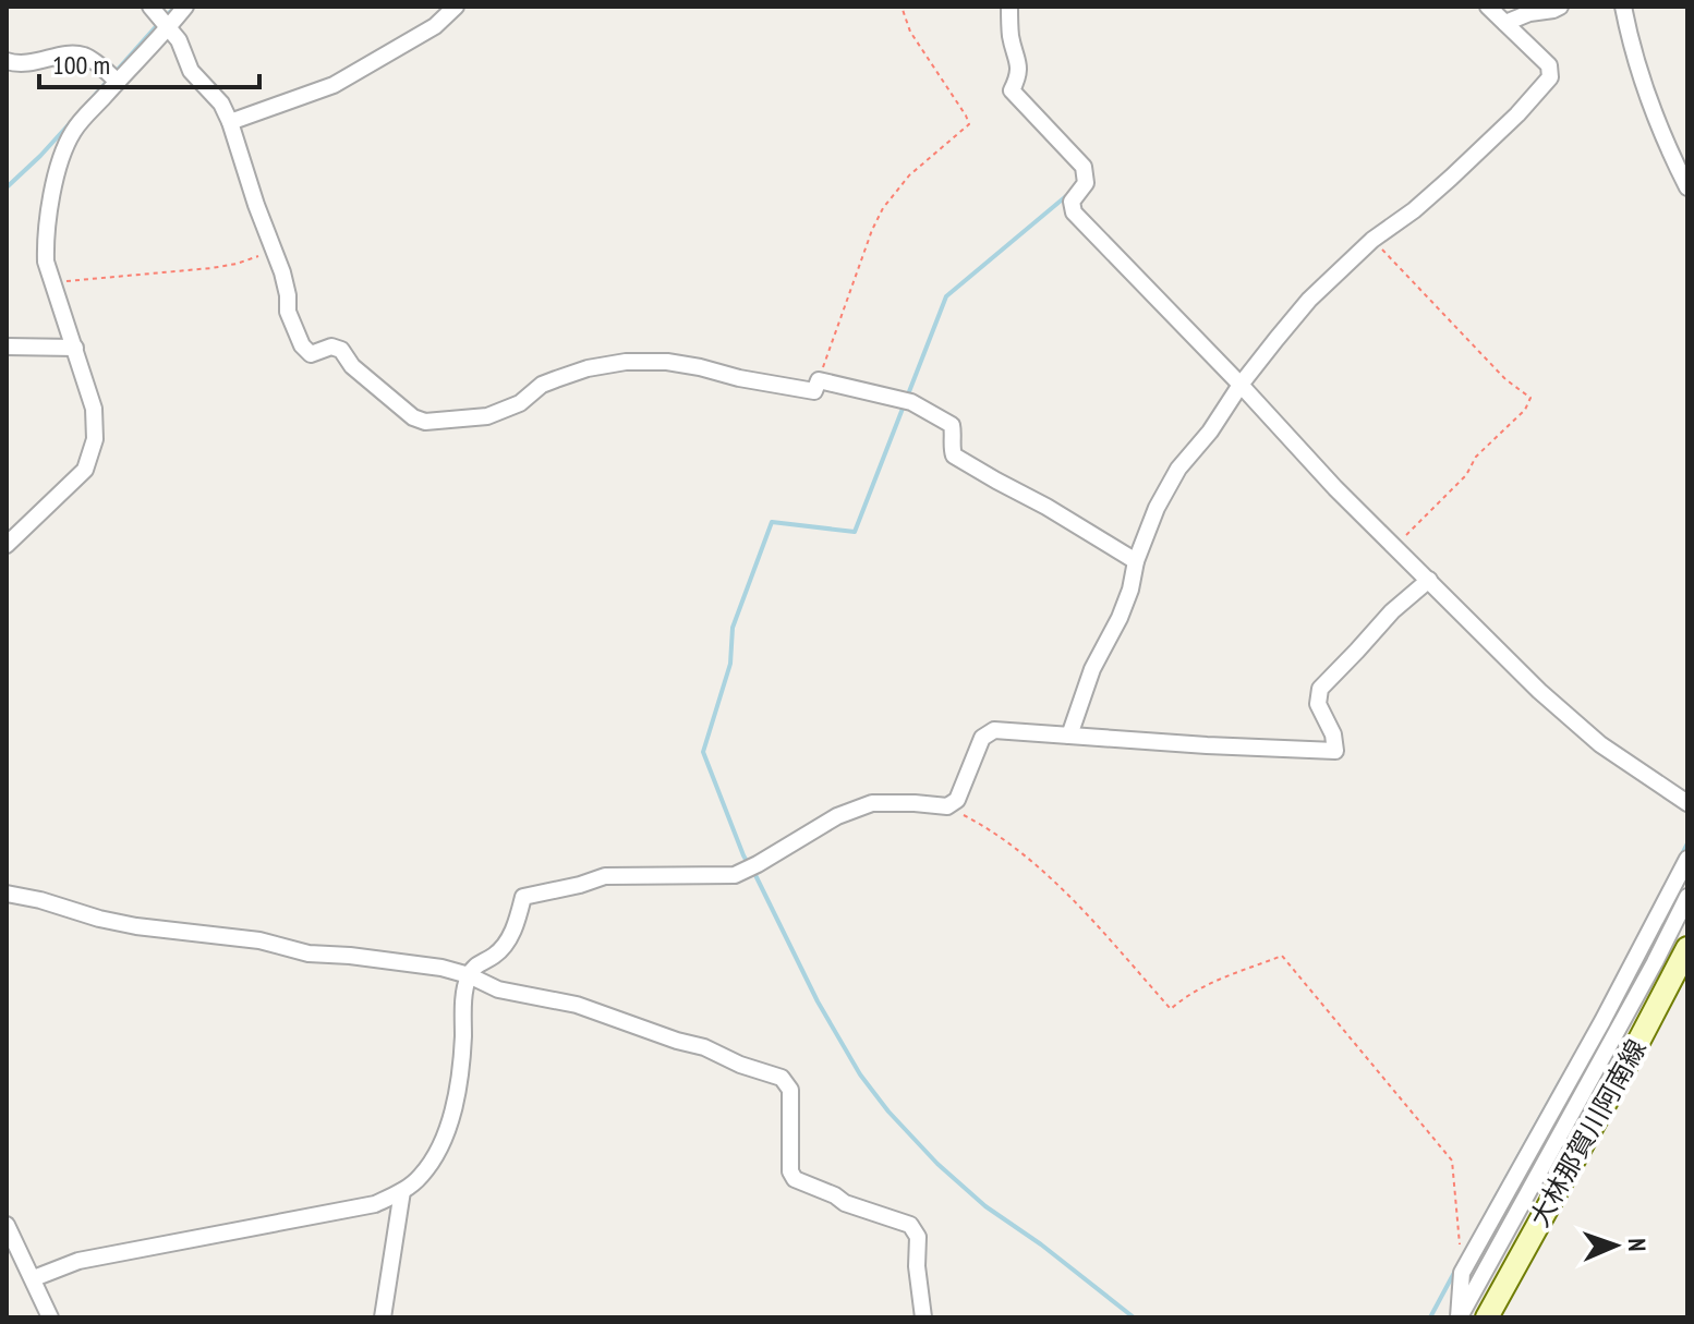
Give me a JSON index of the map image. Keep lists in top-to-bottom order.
{
  "streets": {
    "main road": ["大林那賀川阿南線"]
  },
  "scale_bar": "100 m",
  "north": "right"
}
